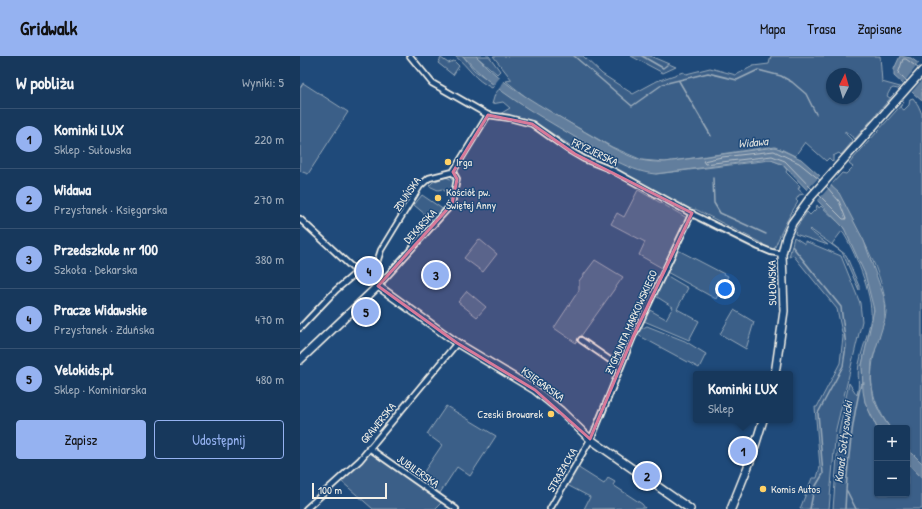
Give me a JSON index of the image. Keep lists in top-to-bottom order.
{
  "streets": {
    "street": [
      "FRYZJERSKA",
      "ZDUŃSKA",
      "DEKARSKA",
      "SUŁOWSKA",
      "ZYGMUNTA MARKOWSKIEGO",
      "KSIĘGARSKA",
      "GRAWERSKA",
      "STRAŻACKA",
      "JUBILERSKA"
    ]
  },
  "crossings": [
    ["FRYZJERSKA", "SUŁOWSKA"],
    ["FRYZJERSKA", "ZYGMUNTA MARKOWSKIEGO"],
    ["ZDUŃSKA", "DEKARSKA"],
    ["DEKARSKA", "KSIĘGARSKA"],
    ["ZYGMUNTA MARKOWSKIEGO", "KSIĘGARSKA"],
    ["ZYGMUNTA MARKOWSKIEGO", "STRAŻACKA"],
    ["KSIĘGARSKA", "GRAWERSKA"],
    ["KSIĘGARSKA", "STRAŻACKA"],
    ["GRAWERSKA", "JUBILERSKA"]
  ],
  "water": ["Widawa", "Kanał Sołtysowicki"],
  "places": [
    "Irga",
    "Kościół pw. Świętej Anny",
    "Czeski Browarek",
    "Komis Autos"
  ],
  "scale_bar": "100 m",
  "north": "top",
  "page": {
    "header": "Gridwalk",
    "nav": ["Mapa", "Trasa", "Zapisane"],
    "heading": ["W pobliżu", "Wyniki: 5"],
    "list": [
      {
        "mark": "1",
        "name": "Kominki LUX",
        "note": "Sklep · Sułowska",
        "value": "220 m"
      },
      {
        "mark": "2",
        "name": "Widawa",
        "note": "Przystanek · Księgarska",
        "value": "270 m"
      },
      {
        "mark": "3",
        "name": "Przedszkole nr 100",
        "note": "Szkoła · Dekarska",
        "value": "380 m"
      },
      {
        "mark": "4",
        "name": "Pracze Widawskie",
        "note": "Przystanek · Zduńska",
        "value": "470 m"
      },
      {
        "mark": "5",
        "name": "Velokids.pl",
        "note": "Sklep · Kominiarska",
        "value": "480 m"
      }
    ],
    "pins": [
      "4",
      "3",
      "5",
      "1",
      "2"
    ],
    "popup": ["Kominki LUX", "Sklep"],
    "buttons": ["Zapisz", "Udostępnij"],
    "map_buttons": ["+", "−"],
    "scale": "100 m"
  }
}
